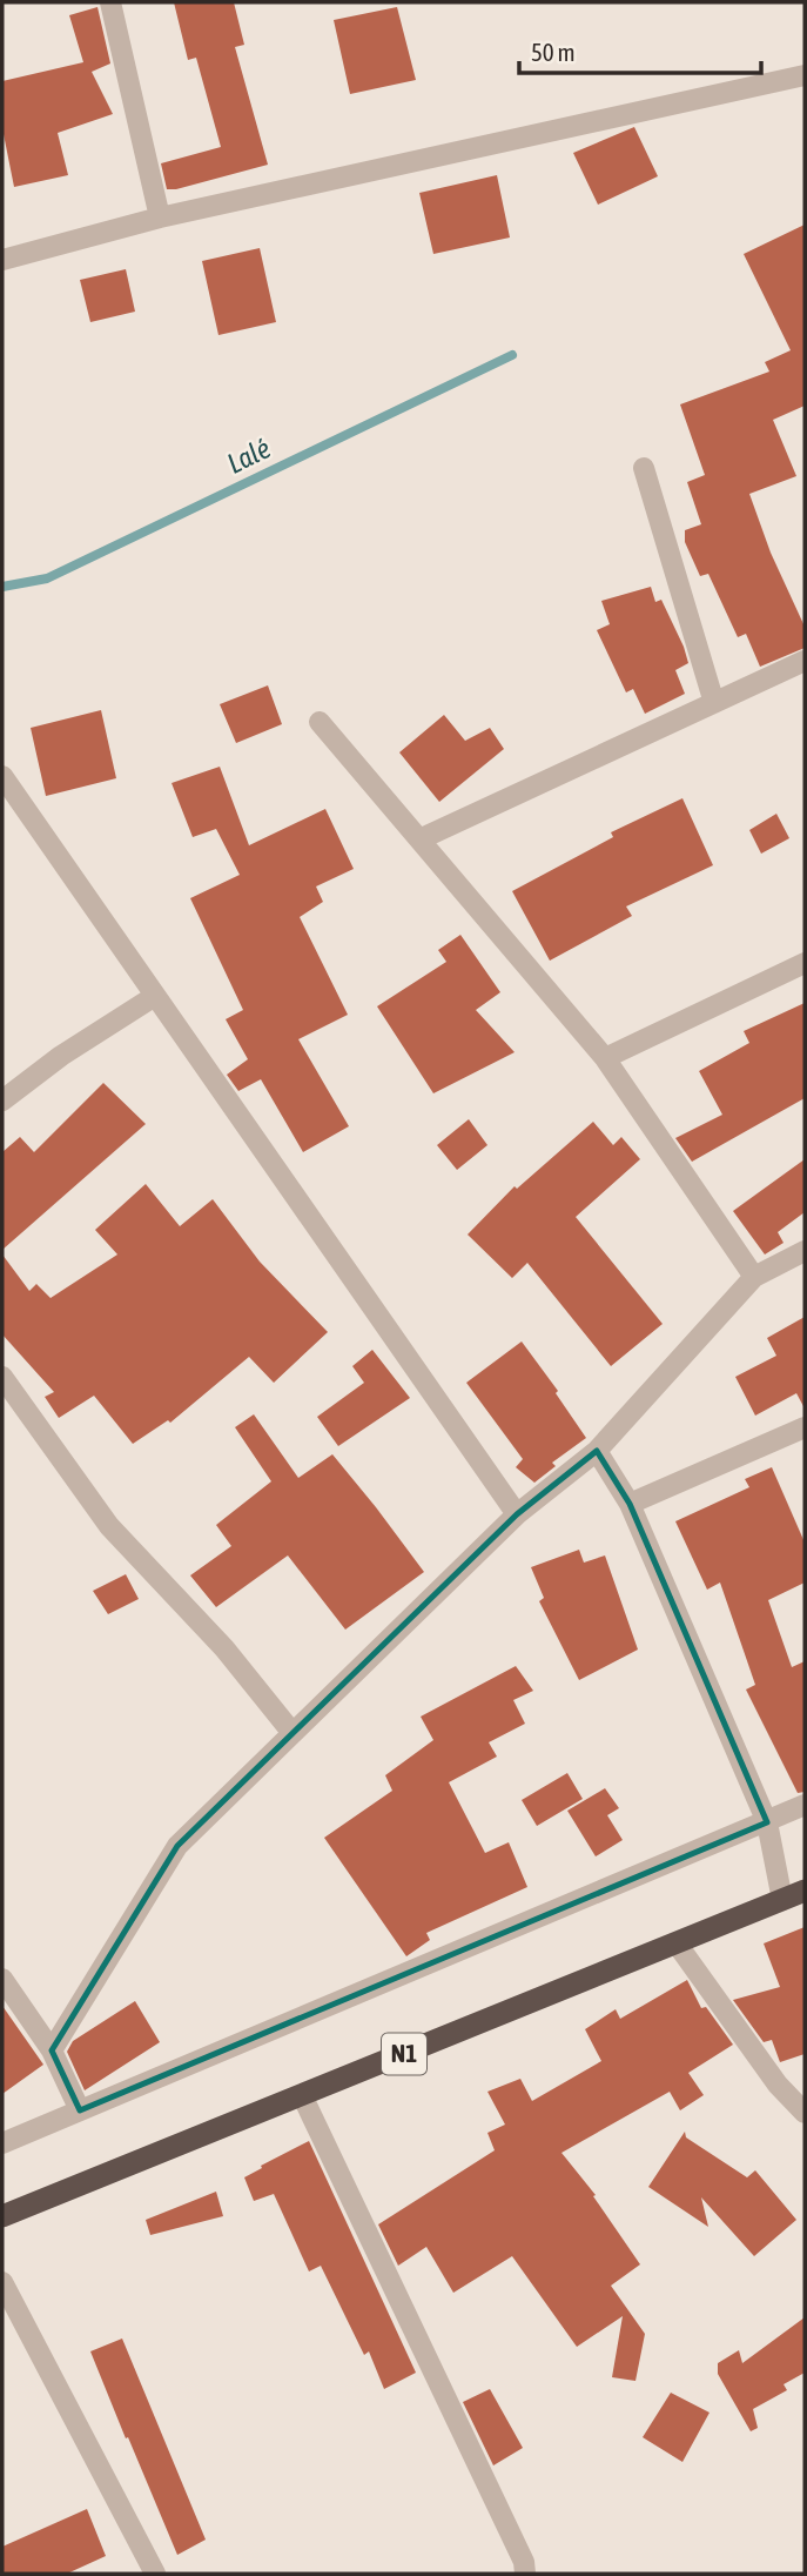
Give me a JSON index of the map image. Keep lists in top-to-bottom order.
{
  "streets": {
    "highway": ["N1"]
  },
  "water": ["Lalé"],
  "scale_bar": "50 m"
}
